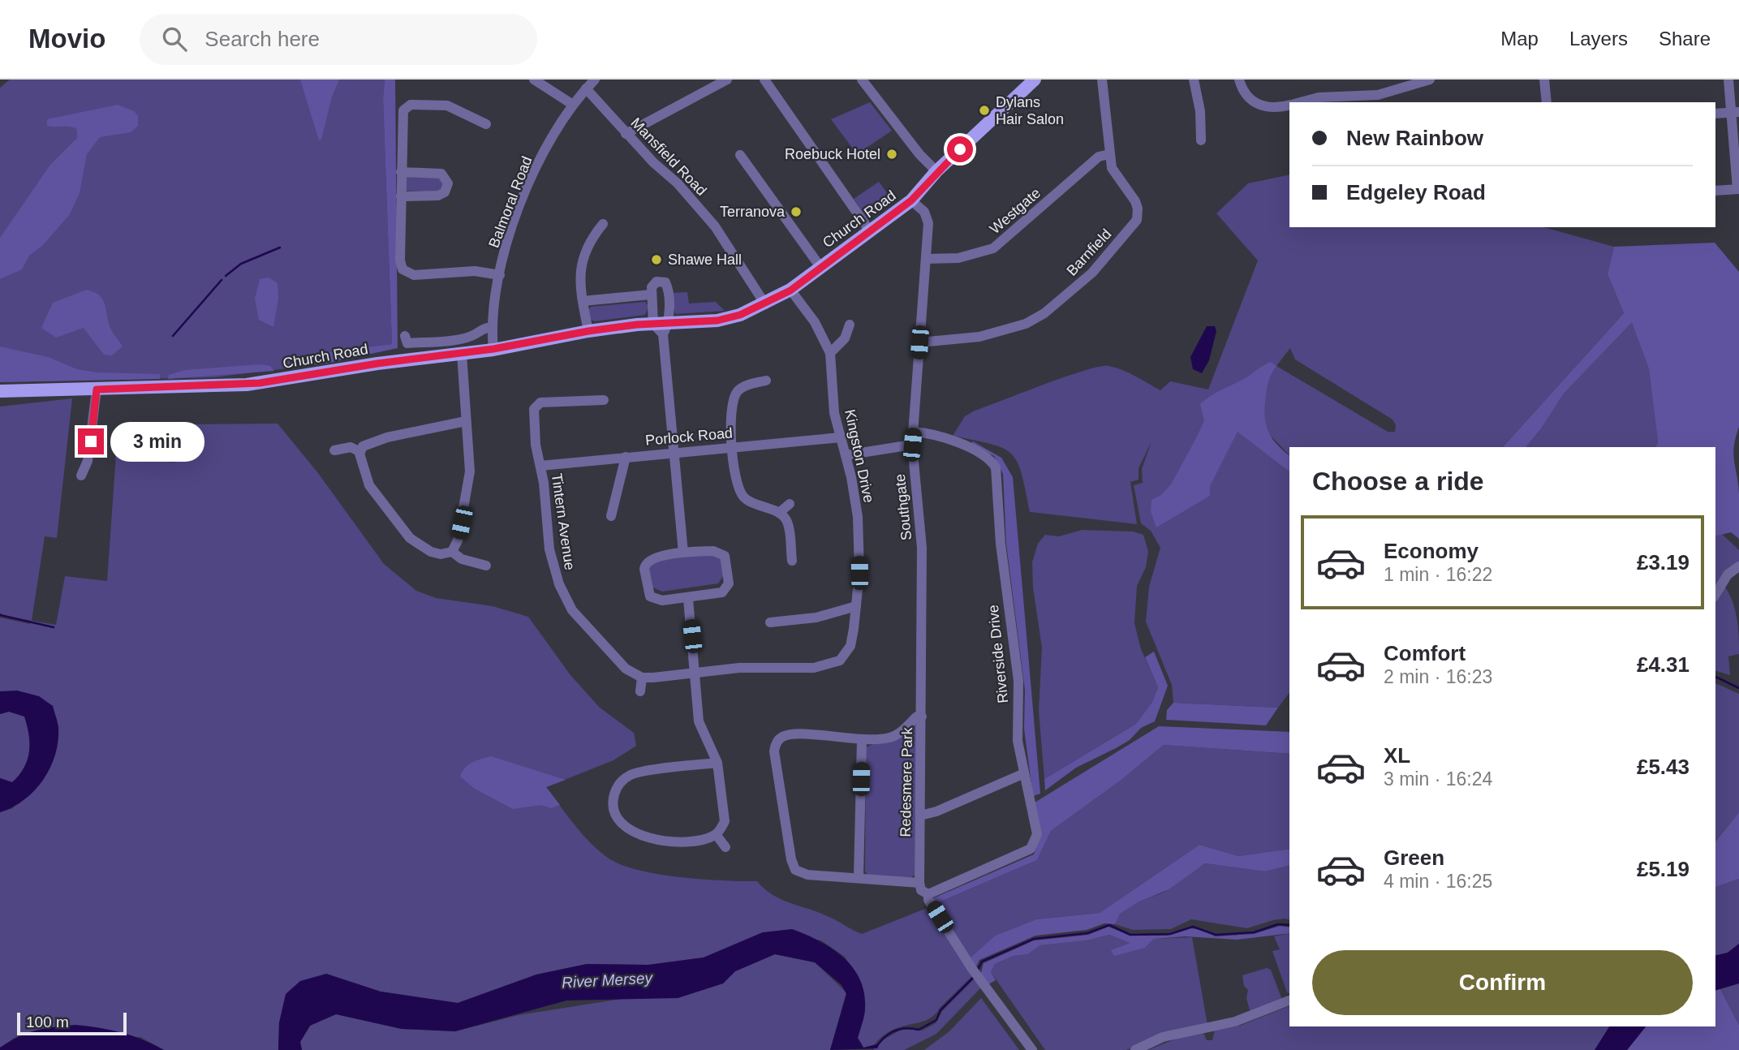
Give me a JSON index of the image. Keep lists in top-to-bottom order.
{
  "streets": {
    "main road": ["Church Road"],
    "street": [
      "Mansfield Road",
      "Balmoral Road",
      "Westgate",
      "Barnfield",
      "Porlock Road",
      "Kingston Drive",
      "Southgate",
      "Tintern Avenue",
      "Riverside Drive",
      "Redesmere Park"
    ]
  },
  "crossings": [
    ["Mansfield Road", "Balmoral Road"],
    ["Mansfield Road", "Church Road"],
    ["Balmoral Road", "Church Road"],
    ["Westgate", "Barnfield"],
    ["Westgate", "Southgate"],
    ["Church Road", "Kingston Drive"],
    ["Church Road", "Southgate"],
    ["Barnfield", "Southgate"],
    ["Porlock Road", "Kingston Drive"],
    ["Porlock Road", "Tintern Avenue"],
    ["Southgate", "Riverside Drive"],
    ["Southgate", "Redesmere Park"]
  ],
  "water": ["River Mersey"],
  "places": [
    "Dylans Hair Salon",
    "Roebuck Hotel",
    "Terranova",
    "Shawe Hall"
  ],
  "scale_bar": "100 m",
  "page": {
    "header": "Movio",
    "search": "Search here",
    "nav": ["Map", "Layers", "Share"],
    "banner": ["New Rainbow", "Edgeley Road"],
    "bubble": "3 min",
    "heading": "Choose a ride",
    "list": [
      {
        "name": "Economy",
        "note": "1 min · 16:22",
        "value": "£3.19"
      },
      {
        "name": "Comfort",
        "note": "2 min · 16:23",
        "value": "£4.31"
      },
      {
        "name": "XL",
        "note": "3 min · 16:24",
        "value": "£5.43"
      },
      {
        "name": "Green",
        "note": "4 min · 16:25",
        "value": "£5.19"
      }
    ],
    "buttons": "Confirm",
    "scale": "100 m"
  }
}
